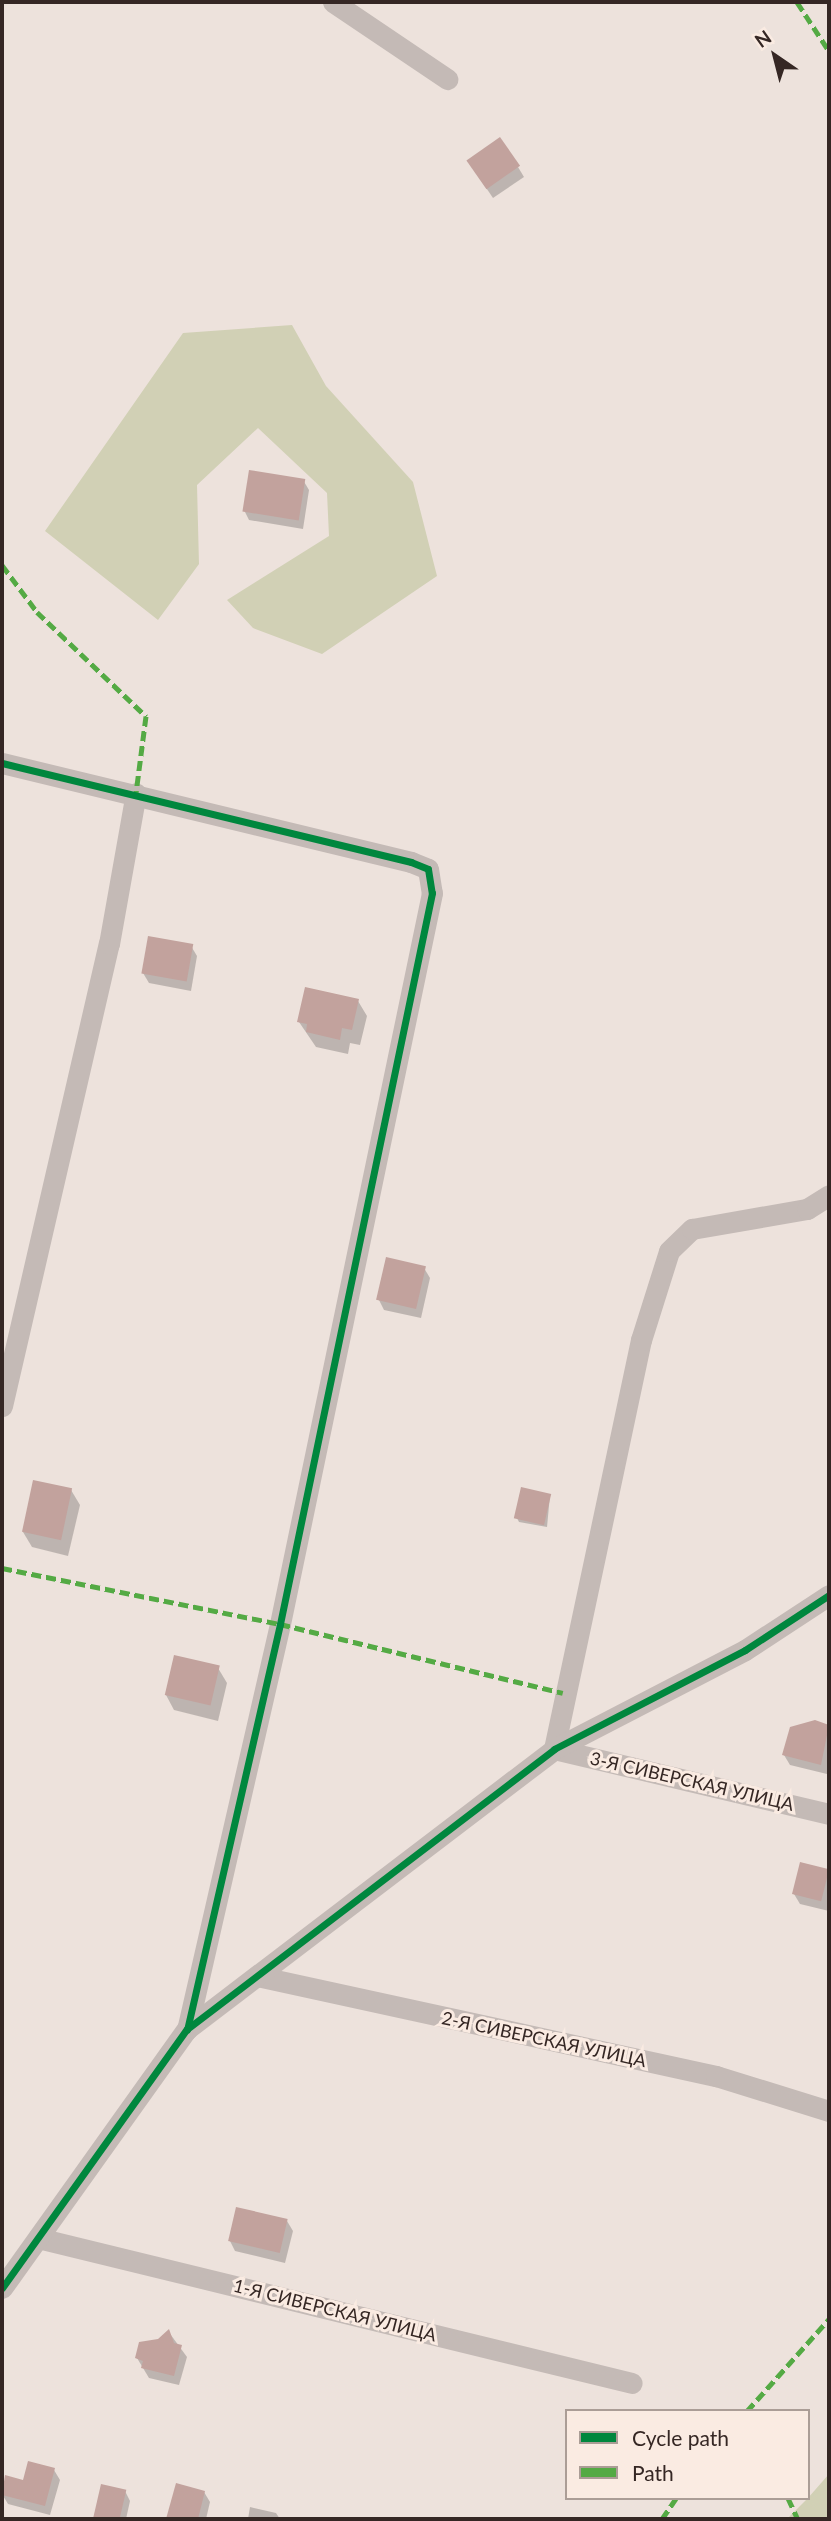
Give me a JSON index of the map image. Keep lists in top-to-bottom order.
{
  "streets": {
    "street": ["3-Я СИВЕРСКАЯ УЛИЦА", "2-Я СИВЕРСКАЯ УЛИЦА", "1-Я СИВЕРСКАЯ УЛИЦА"]
  },
  "legend": ["Cycle path", "Path"],
  "north": "top left"
}
